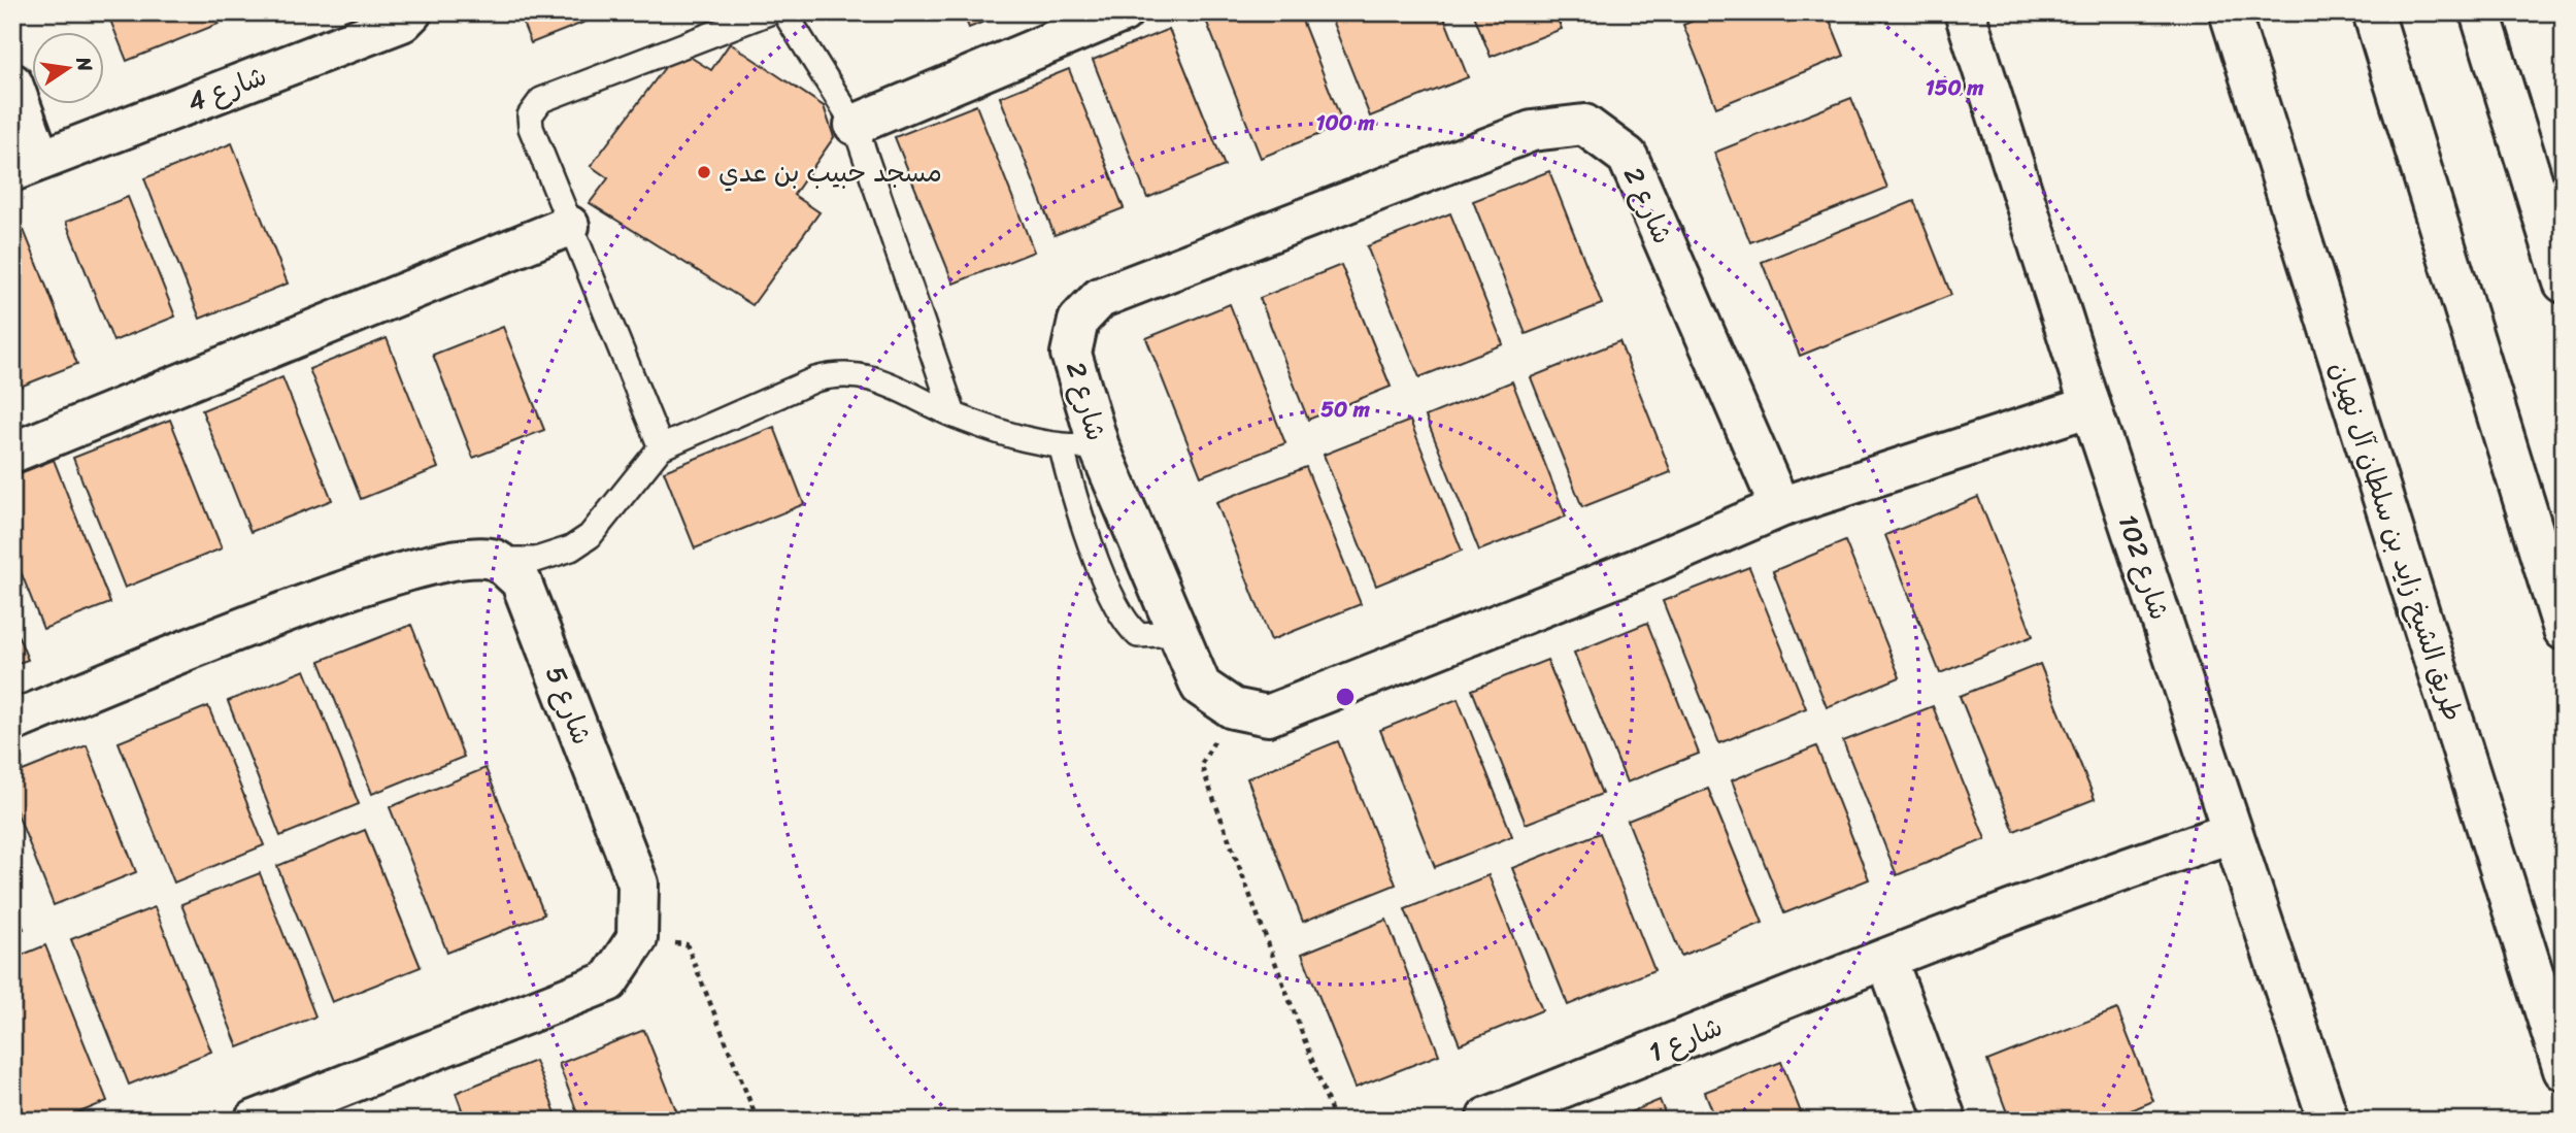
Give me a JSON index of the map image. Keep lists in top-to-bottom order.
{
  "streets": {
    "main road": [
      "شارع 4",
      "شارع 2",
      "طريق الشيخ زايد بن سلطان آل نهيان",
      "شارع 102",
      "شارع 5",
      "شارع 1"
    ]
  },
  "crossings": [
    ["شارع 2", "شارع 102"],
    ["شارع 102", "شارع 1"]
  ],
  "places": ["مسجد حبيب بن عدي"],
  "north": "right",
  "rings": ["150 m", "100 m", "50 m"]
}
